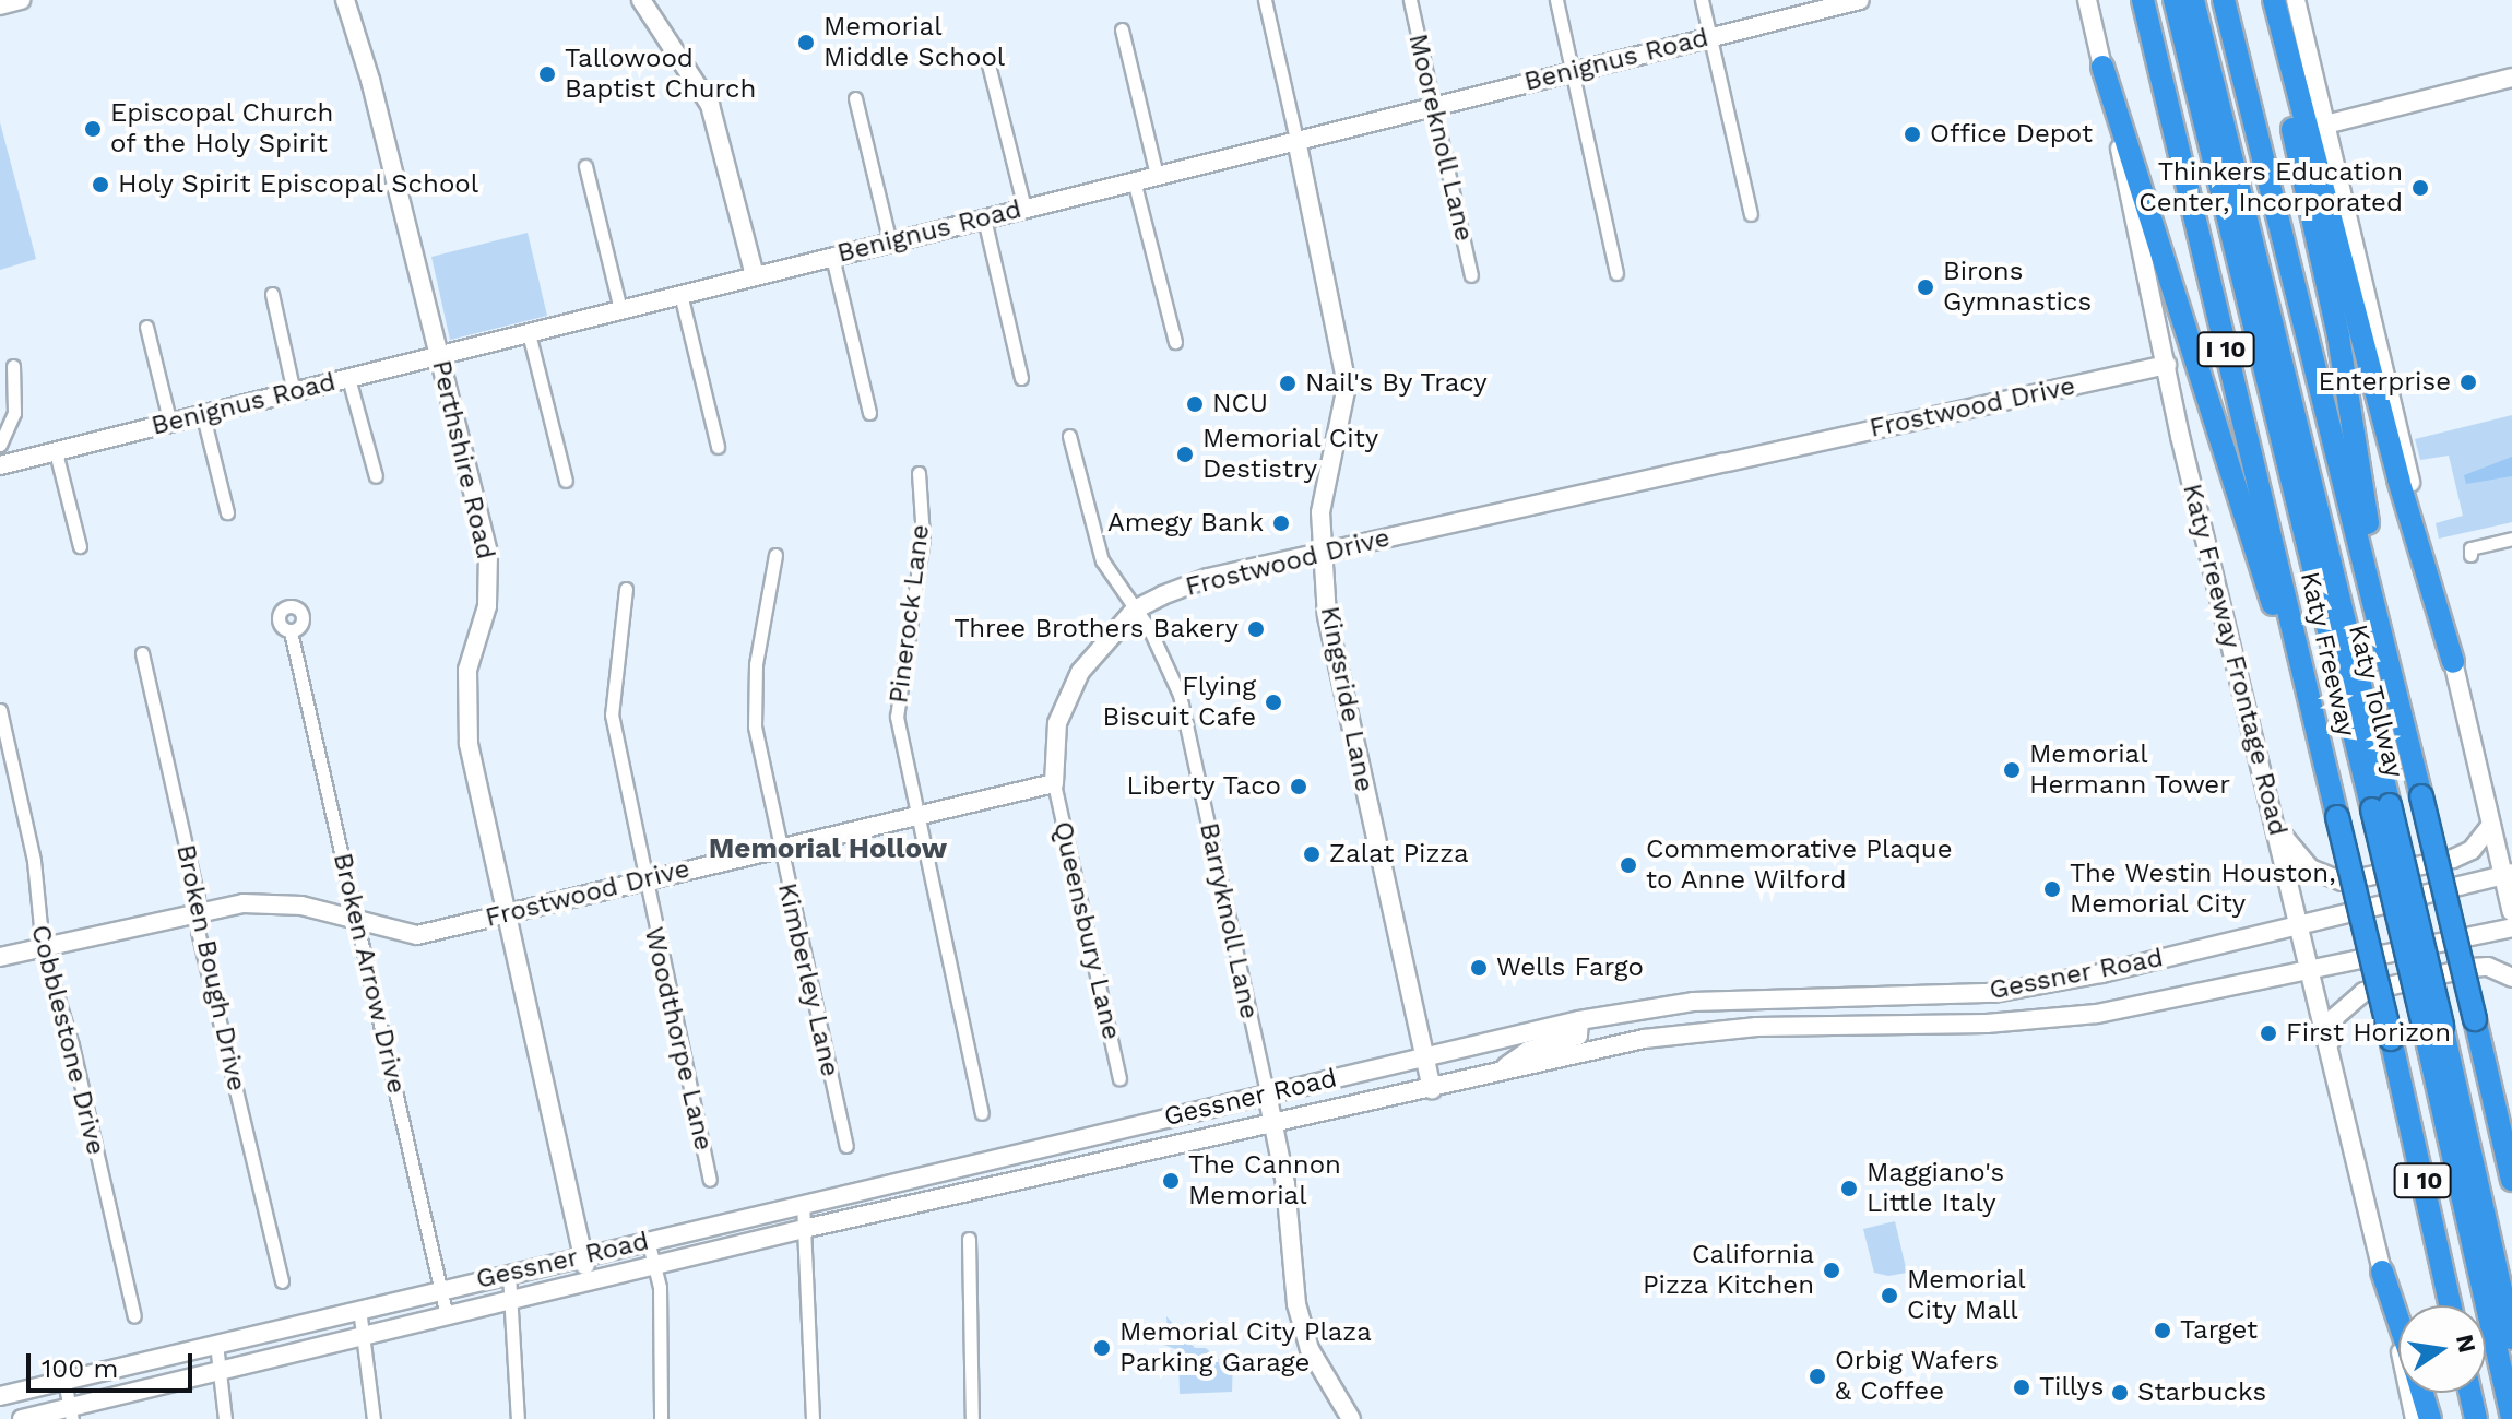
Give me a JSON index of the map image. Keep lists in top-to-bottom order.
{
  "streets": {
    "highway": ["I 10", "Katy Freeway", "Katy Tollway"],
    "main road": [
      "Benignus Road",
      "Frostwood Drive",
      "Perthshire Road",
      "Katy Freeway Frontage Road",
      "Kingsride Lane",
      "Barryknoll Lane",
      "Gessner Road"
    ],
    "street": [
      "Mooreknoll Lane",
      "Pinerock Lane",
      "Queensbury Lane",
      "Broken Bough Drive",
      "Broken Arrow Drive",
      "Kimberley Lane",
      "Woodthorpe Lane",
      "Cobblestone Drive"
    ]
  },
  "crossings": [
    ["Benignus Road", "Mooreknoll Lane"],
    ["Benignus Road", "Perthshire Road"],
    ["Benignus Road", "Kingsride Lane"],
    ["Frostwood Drive", "Perthshire Road"],
    ["Frostwood Drive", "Pinerock Lane"],
    ["Frostwood Drive", "Katy Freeway Frontage Road"],
    ["Frostwood Drive", "Kingsride Lane"],
    ["Frostwood Drive", "Barryknoll Lane"],
    ["Frostwood Drive", "Queensbury Lane"],
    ["Frostwood Drive", "Broken Bough Drive"],
    ["Frostwood Drive", "Broken Arrow Drive"],
    ["Frostwood Drive", "Kimberley Lane"],
    ["Frostwood Drive", "Woodthorpe Lane"],
    ["Frostwood Drive", "Cobblestone Drive"],
    ["Perthshire Road", "Gessner Road"],
    ["Katy Freeway Frontage Road", "Gessner Road"],
    ["Kingsride Lane", "Gessner Road"],
    ["Barryknoll Lane", "Gessner Road"],
    ["Broken Arrow Drive", "Gessner Road"]
  ],
  "districts": ["Memorial Hollow"],
  "places": [
    "Memorial Middle School",
    "Tallowood Baptist Church",
    "Episcopal Church of the Holy Spirit",
    "Office Depot",
    "Holy Spirit Episcopal School",
    "Thinkers Education Center, Incorporated",
    "Birons Gymnastics",
    "Enterprise",
    "Nail's By Tracy",
    "NCU",
    "Memorial City Destistry",
    "Amegy Bank",
    "Three Brothers Bakery",
    "Flying Biscuit Cafe",
    "Memorial Hermann Tower",
    "Liberty Taco",
    "Zalat Pizza",
    "Commemorative Plaque to Anne Wilford",
    "The Westin Houston, Memorial City",
    "Wells Fargo",
    "First Horizon",
    "The Cannon Memorial",
    "Maggiano's Little Italy",
    "California Pizza Kitchen",
    "Memorial City Mall",
    "Target",
    "Memorial City Plaza Parking Garage",
    "Orbig Wafers & Coffee",
    "Tillys",
    "Starbucks"
  ],
  "scale_bar": "100 m",
  "north": "right"
}
